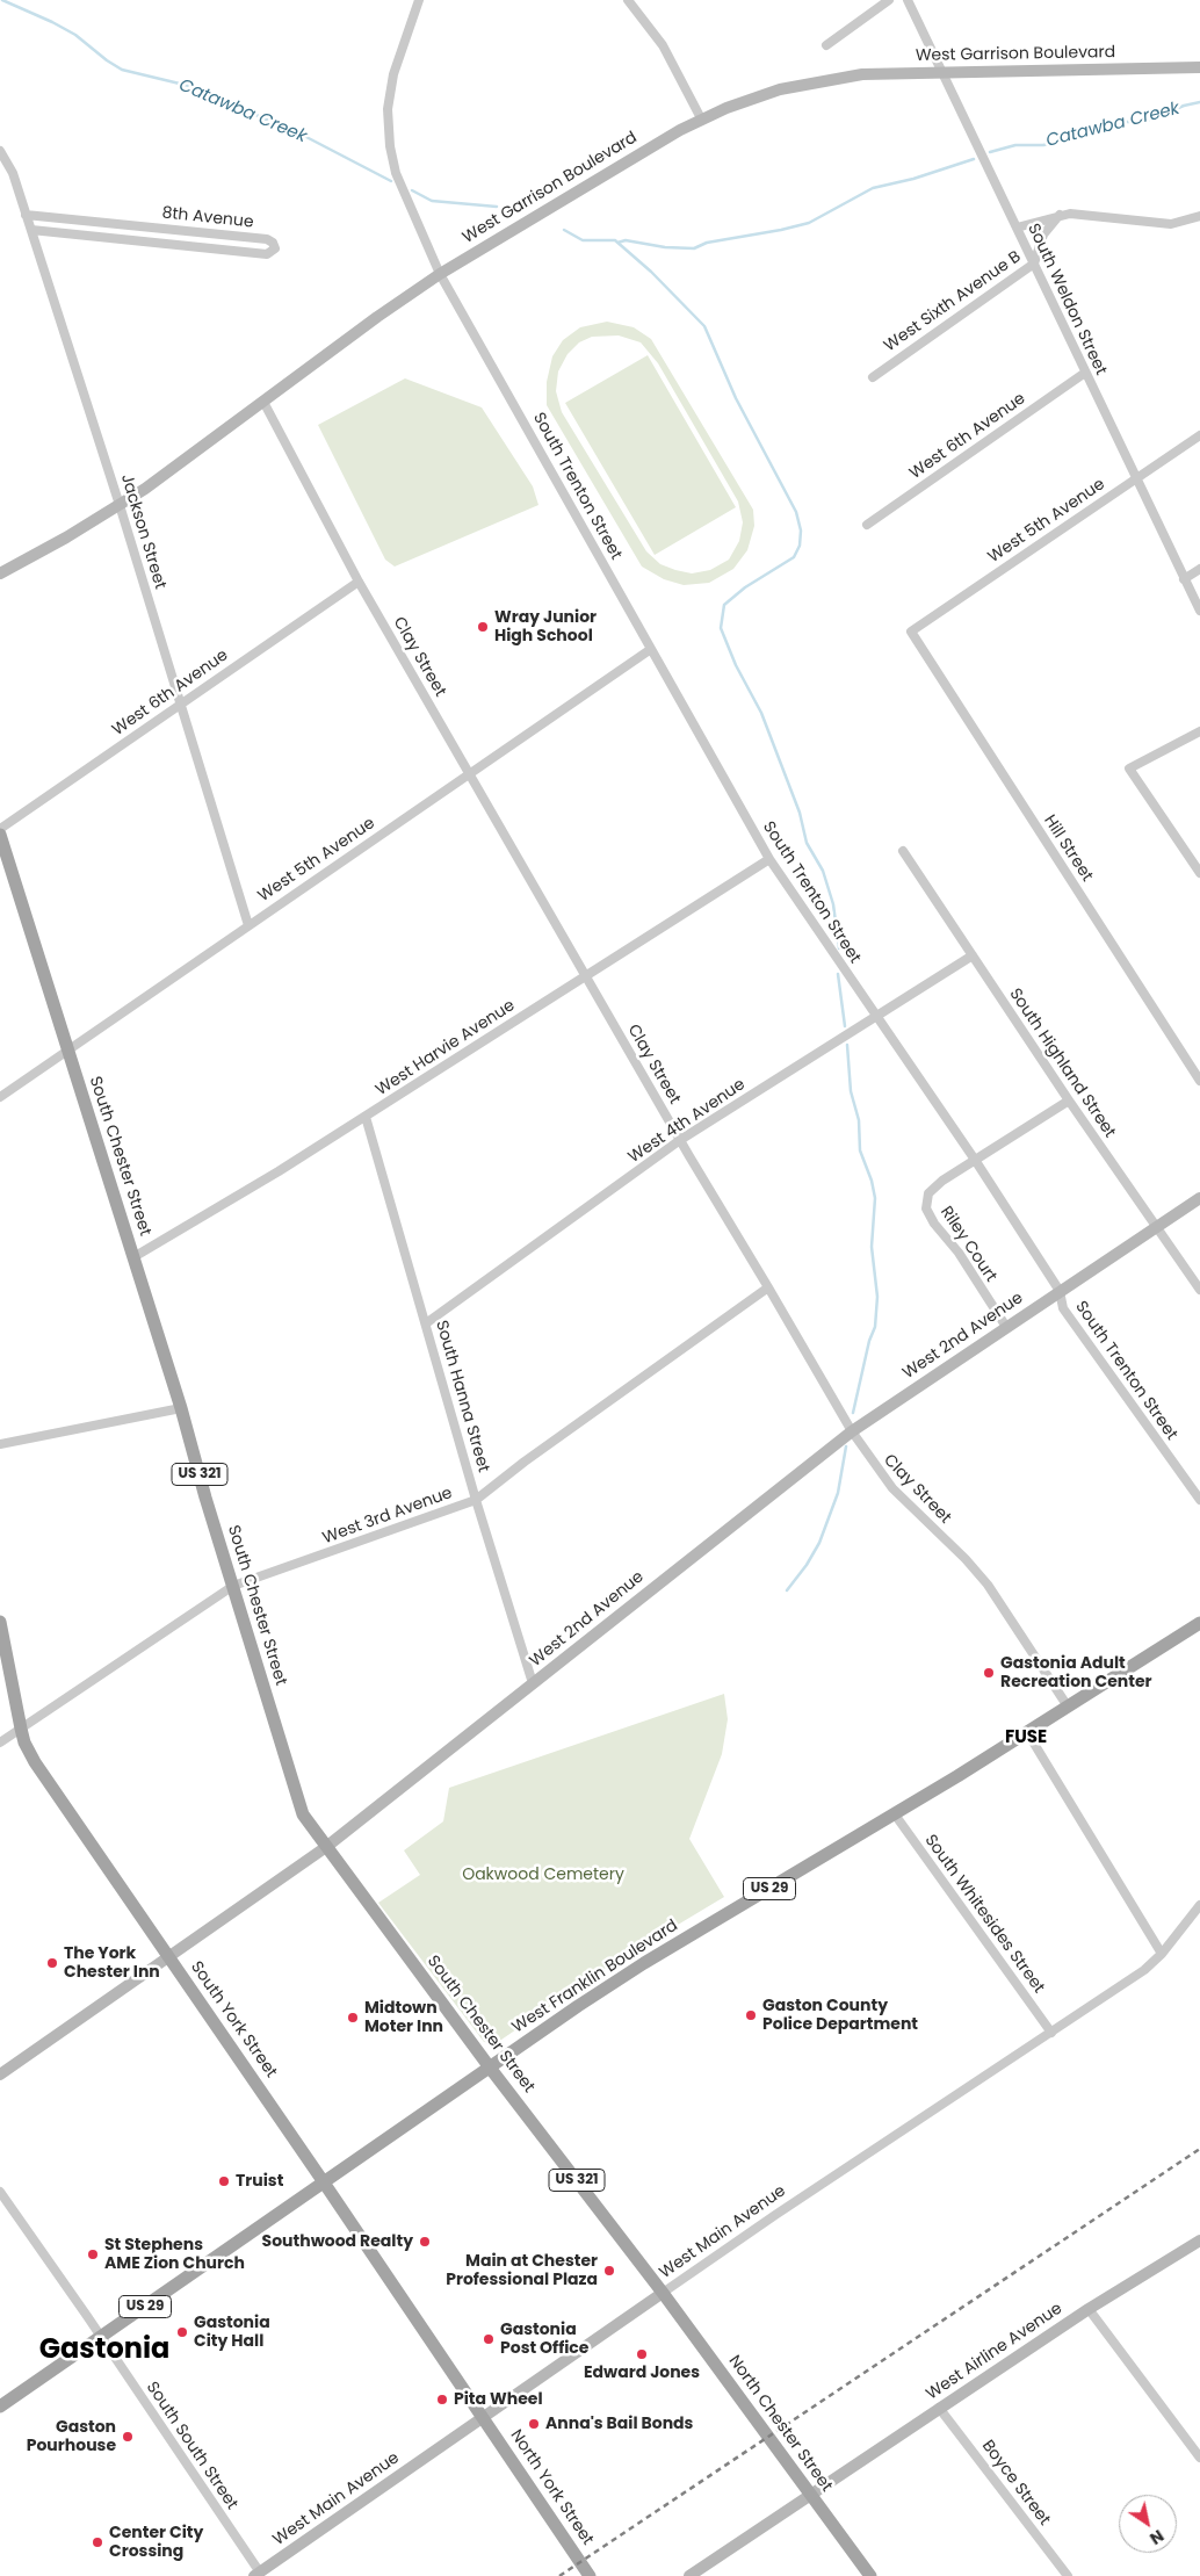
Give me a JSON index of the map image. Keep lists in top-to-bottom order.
{
  "streets": {
    "main road": [
      "South Chester Street",
      "US 321",
      "US 29",
      "West Franklin Boulevard",
      "South York Street",
      "North Chester Street",
      "North York Street"
    ],
    "street": [
      "West Garrison Boulevard",
      "8th Avenue",
      "South Weldon Street",
      "West Sixth Avenue B",
      "West 6th Avenue",
      "South Trenton Street",
      "West 5th Avenue",
      "Jackson Street",
      "Clay Street",
      "Hill Street",
      "West Harvie Avenue",
      "South Highland Street",
      "West 4th Avenue",
      "Riley Court",
      "West 2nd Avenue",
      "South Hanna Street",
      "West 3rd Avenue",
      "South Whitesides Street",
      "West Main Avenue",
      "West Airline Avenue",
      "South South Street",
      "Boyce Street"
    ]
  },
  "crossings": [
    ["West Garrison Boulevard", "South Weldon Street"],
    ["West Garrison Boulevard", "South Trenton Street"],
    ["West Garrison Boulevard", "Jackson Street"],
    ["West Garrison Boulevard", "Clay Street"],
    ["8th Avenue", "Jackson Street"],
    ["South Weldon Street", "West Sixth Avenue B"],
    ["South Weldon Street", "West 6th Avenue"],
    ["South Weldon Street", "West 5th Avenue"],
    ["West 6th Avenue", "Jackson Street"],
    ["West 6th Avenue", "Clay Street"],
    ["South Trenton Street", "West 5th Avenue"],
    ["South Trenton Street", "West Harvie Avenue"],
    ["South Trenton Street", "West 4th Avenue"],
    ["South Trenton Street", "Riley Court"],
    ["South Trenton Street", "West 2nd Avenue"],
    ["West 5th Avenue", "Jackson Street"],
    ["West 5th Avenue", "Clay Street"],
    ["West 5th Avenue", "Hill Street"],
    ["West 5th Avenue", "South Chester Street"],
    ["Clay Street", "West Harvie Avenue"],
    ["Clay Street", "West 4th Avenue"],
    ["Clay Street", "West 2nd Avenue"],
    ["Clay Street", "West 3rd Avenue"],
    ["Clay Street", "West Franklin Boulevard"],
    ["West Harvie Avenue", "South Chester Street"],
    ["West Harvie Avenue", "South Hanna Street"],
    ["South Highland Street", "West 4th Avenue"],
    ["South Highland Street", "West 2nd Avenue"],
    ["West 4th Avenue", "South Hanna Street"],
    ["South Chester Street", "West 2nd Avenue"],
    ["South Chester Street", "West 3rd Avenue"],
    ["South Chester Street", "West Franklin Boulevard"],
    ["South Chester Street", "West Main Avenue"],
    ["South Chester Street", "North Chester Street"],
    ["Riley Court", "West 2nd Avenue"],
    ["West 2nd Avenue", "South Hanna Street"],
    ["West 2nd Avenue", "South York Street"],
    ["South Hanna Street", "West 3rd Avenue"],
    ["West 3rd Avenue", "South York Street"],
    ["South Whitesides Street", "West Franklin Boulevard"],
    ["South Whitesides Street", "West Main Avenue"],
    ["West Franklin Boulevard", "South York Street"],
    ["West Franklin Boulevard", "South South Street"],
    ["South York Street", "West Main Avenue"],
    ["South York Street", "North York Street"],
    ["West Main Avenue", "North Chester Street"],
    ["West Main Avenue", "South South Street"],
    ["West Main Avenue", "North York Street"],
    ["West Airline Avenue", "North Chester Street"],
    ["West Airline Avenue", "Boyce Street"]
  ],
  "districts": ["FUSE", "Gastonia"],
  "water": ["Catawba Creek"],
  "parks": ["Oakwood Cemetery"],
  "places": [
    "Wray Junior High School",
    "Gastonia Adult Recreation Center",
    "The York Chester Inn",
    "Gaston County Police Department",
    "Midtown Moter Inn",
    "Truist",
    "Southwood Realty",
    "St Stephens AME Zion Church",
    "Main at Chester Professional Plaza",
    "Gastonia City Hall",
    "Gastonia Post Office",
    "Edward Jones",
    "Pita Wheel",
    "Anna's Bail Bonds",
    "Gaston Pourhouse",
    "Center City Crossing"
  ],
  "north": "bottom right"
}
